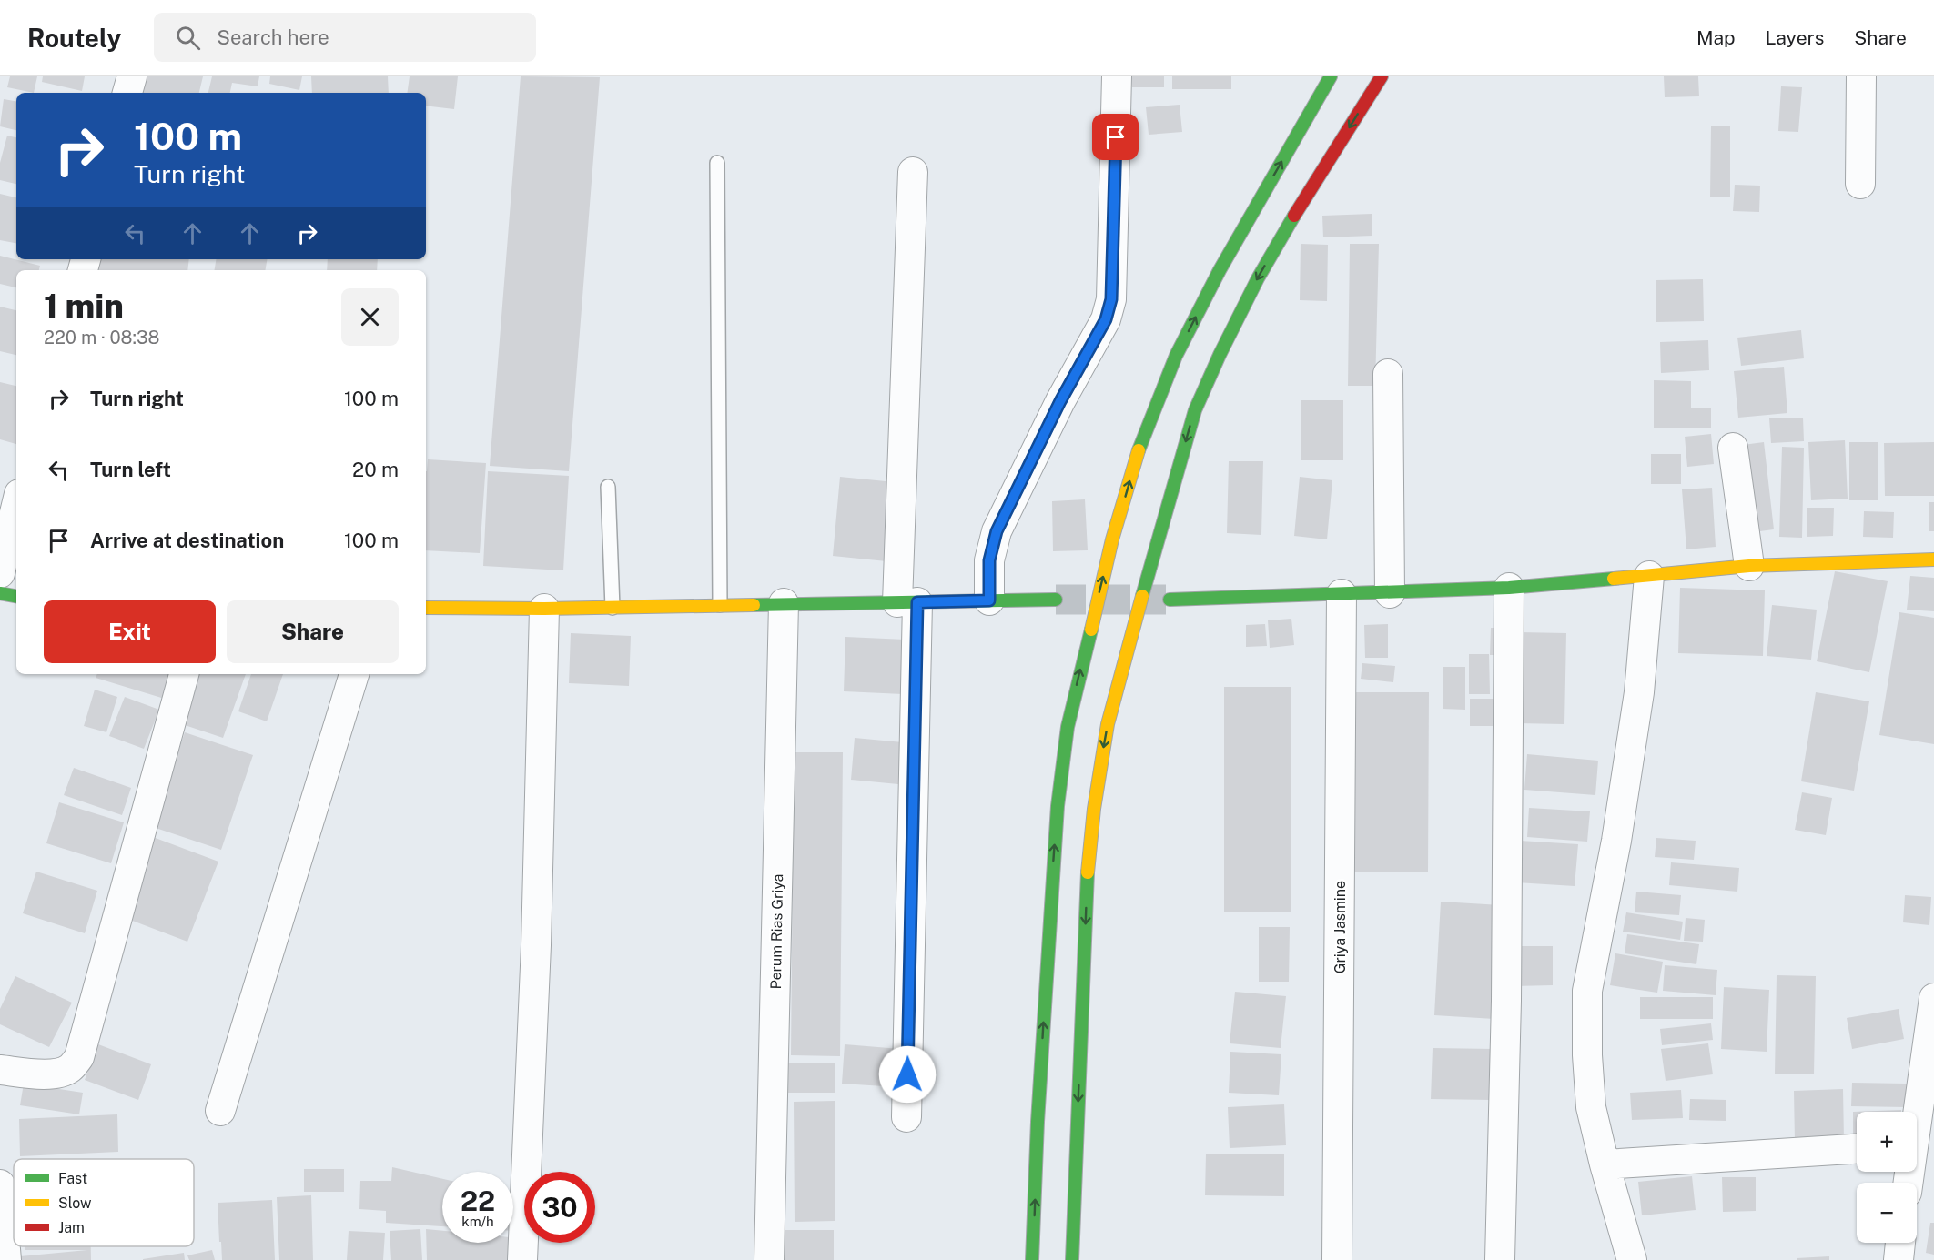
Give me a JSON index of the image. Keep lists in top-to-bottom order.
{
  "streets": {
    "street": ["Griya Jasmine", "Perum Rias Griya"]
  },
  "legend": ["Fast", "Slow", "Jam"],
  "page": {
    "header": "Routely",
    "search": "Search here",
    "nav": ["Map", "Layers", "Share"],
    "turn": ["100 m", "Turn right"],
    "heading": ["1 min", "220 m · 08:38"],
    "list": [
      {
        "name": "Turn right",
        "value": "100 m"
      },
      {
        "name": "Turn left",
        "value": "20 m"
      },
      {
        "name": "Arrive at destination",
        "value": "100 m"
      }
    ],
    "buttons": ["Exit", "Share"],
    "map_buttons": ["+", "−"],
    "speed": "22 km/h",
    "limit": "30"
  }
}
